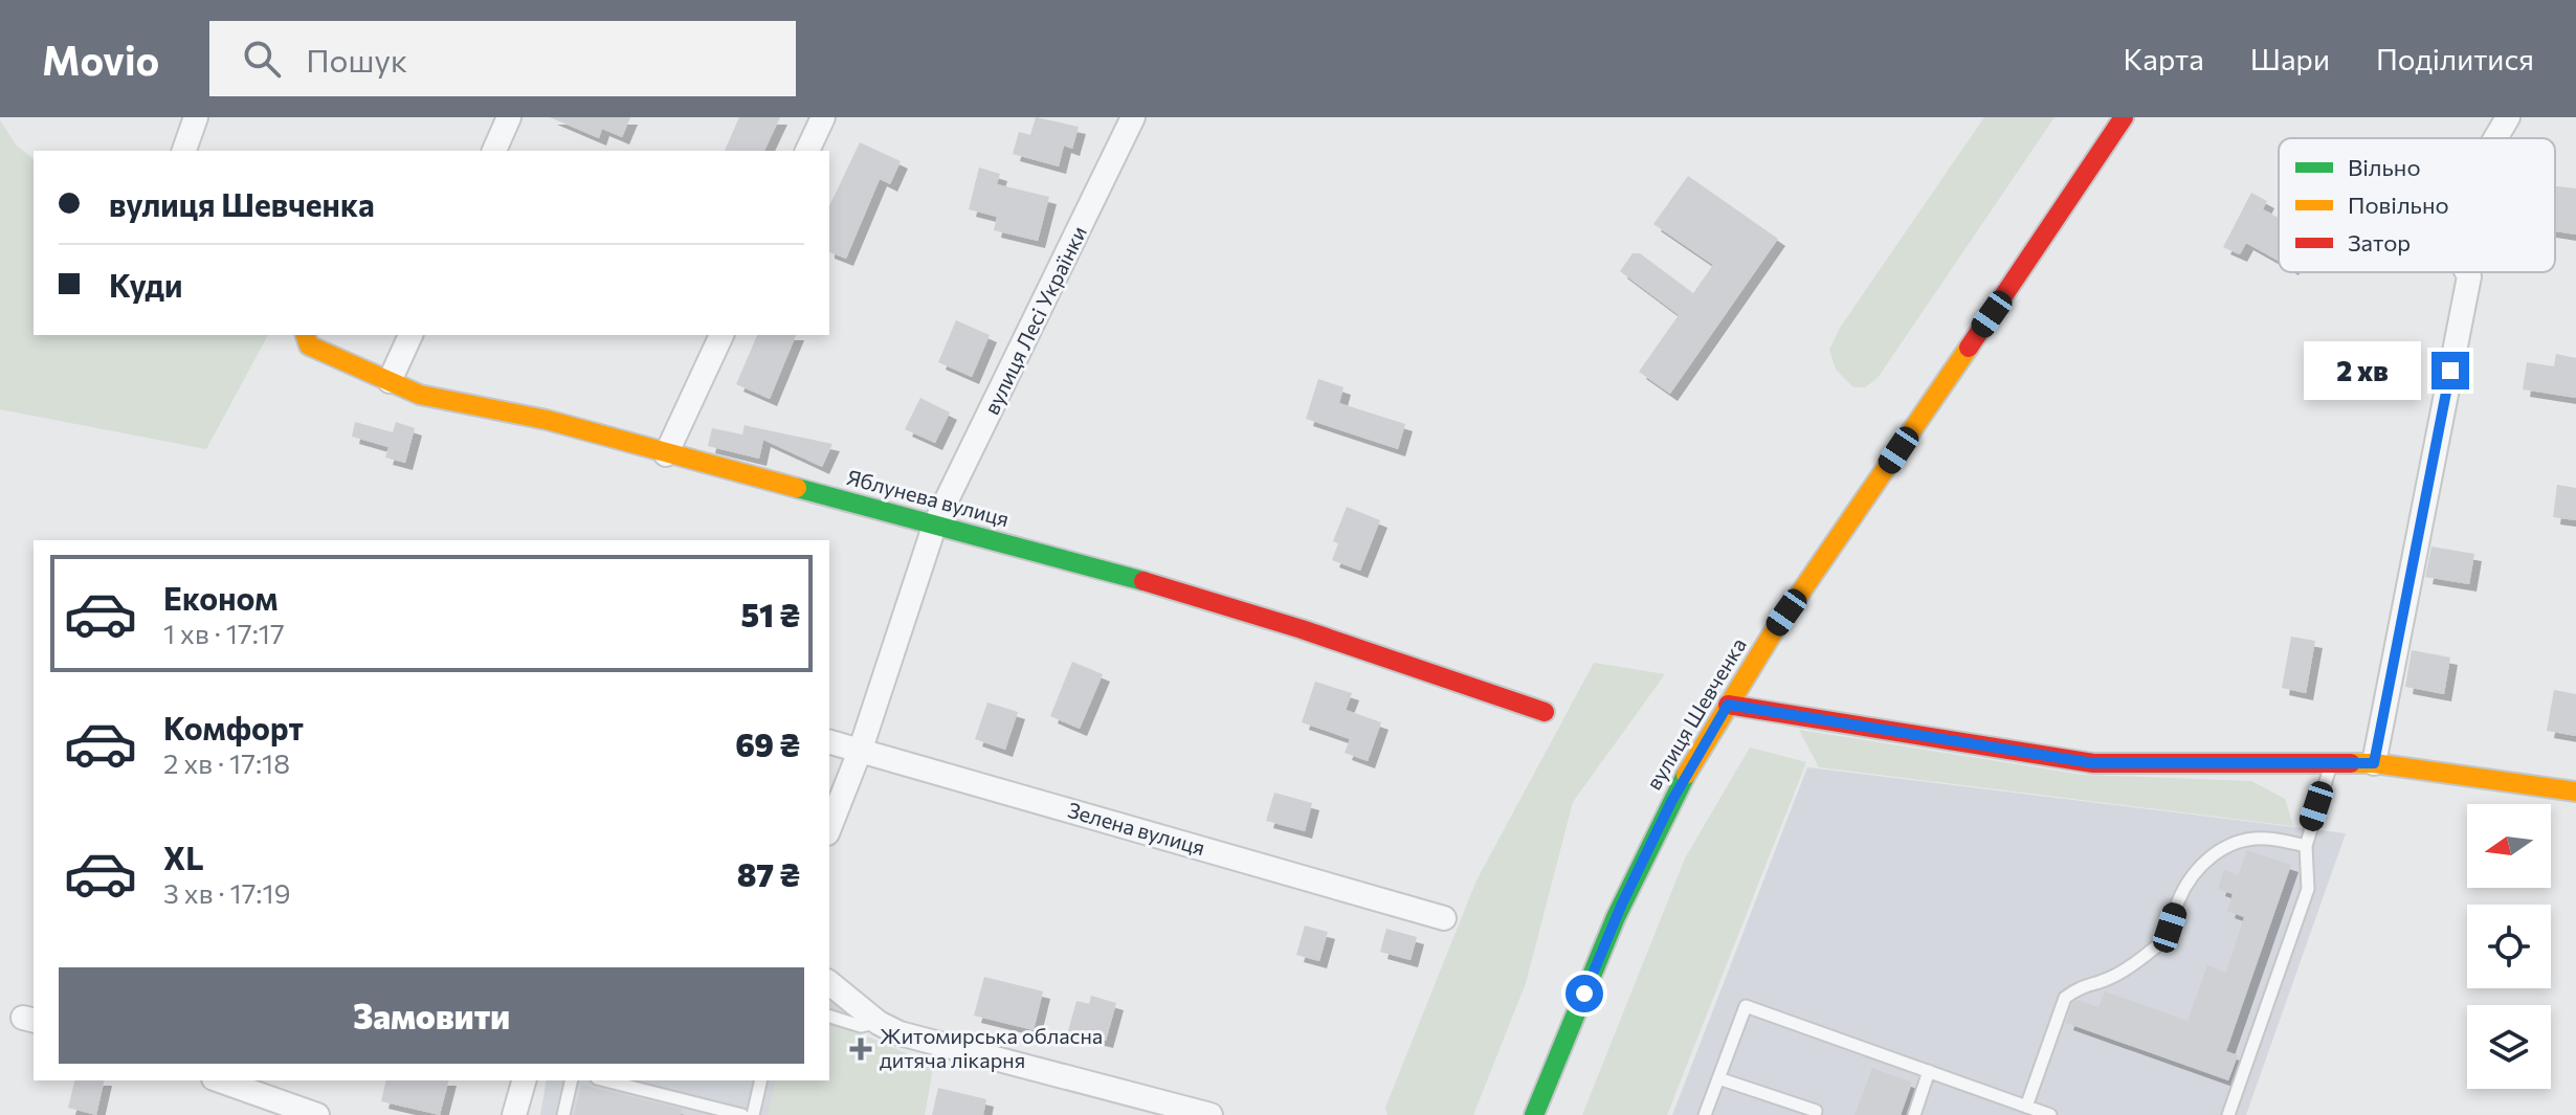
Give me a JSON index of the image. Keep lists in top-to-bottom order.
{
  "streets": {
    "street": [
      "вулиця Лесі Українки",
      "Яблунева вулиця",
      "вулиця Шевченка",
      "Зелена вулиця"
    ]
  },
  "crossings": [
    ["вулиця Лесі Українки", "Яблунева вулиця"],
    ["вулиця Лесі Українки", "Зелена вулиця"]
  ],
  "places": {
    "health": ["Житомирська обласна дитяча лікарня"]
  },
  "legend": ["Вільно", "Повільно", "Затор"],
  "north": "left",
  "page": {
    "header": "Movio",
    "search": "Пошук",
    "nav": ["Карта", "Шари", "Поділитися"],
    "banner": ["вулиця Шевченка", "Куди"],
    "bubble": "2 хв",
    "list": [
      {
        "name": "Економ",
        "note": "1 хв · 17:17",
        "value": "51 ₴"
      },
      {
        "name": "Комфорт",
        "note": "2 хв · 17:18",
        "value": "69 ₴"
      },
      {
        "name": "XL",
        "note": "3 хв · 17:19",
        "value": "87 ₴"
      }
    ],
    "buttons": "Замовити"
  }
}
